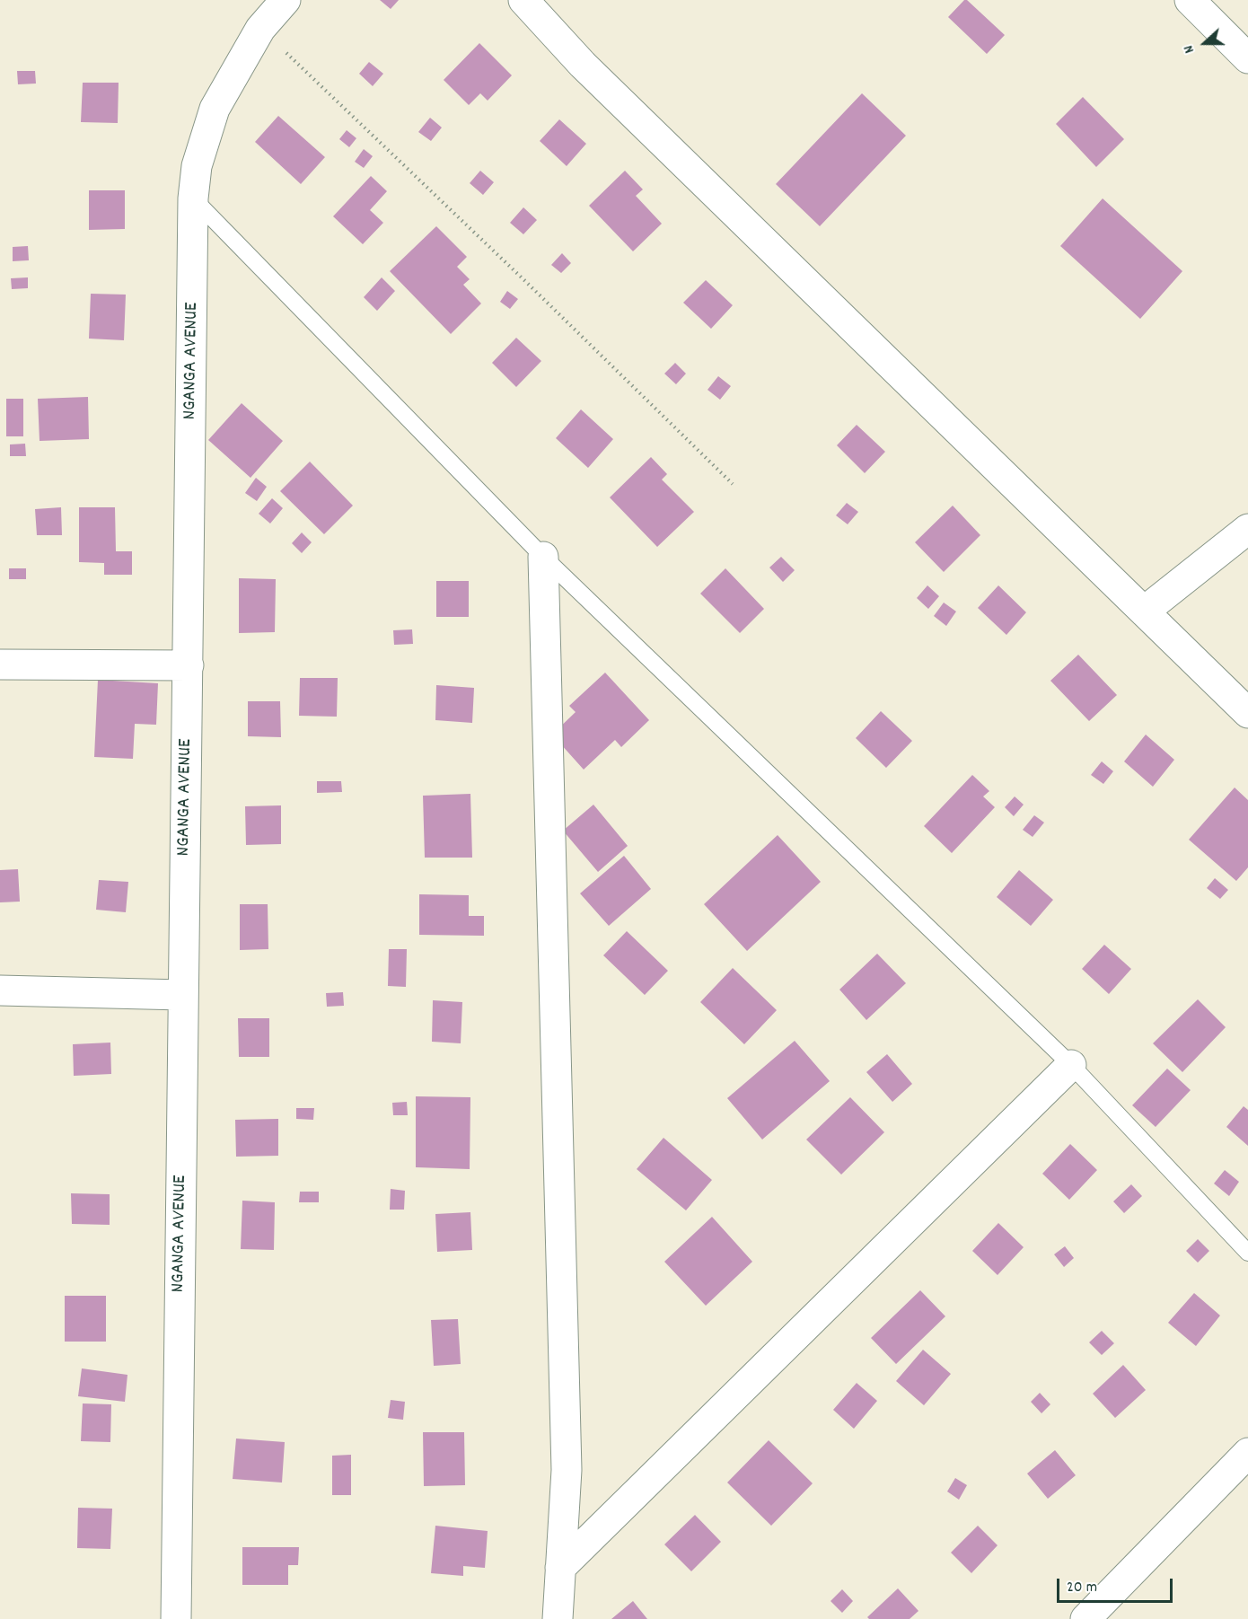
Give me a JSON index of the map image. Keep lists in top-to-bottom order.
{
  "streets": {
    "street": ["NGANGA AVENUE"]
  },
  "scale_bar": "20 m",
  "north": "left"
}
